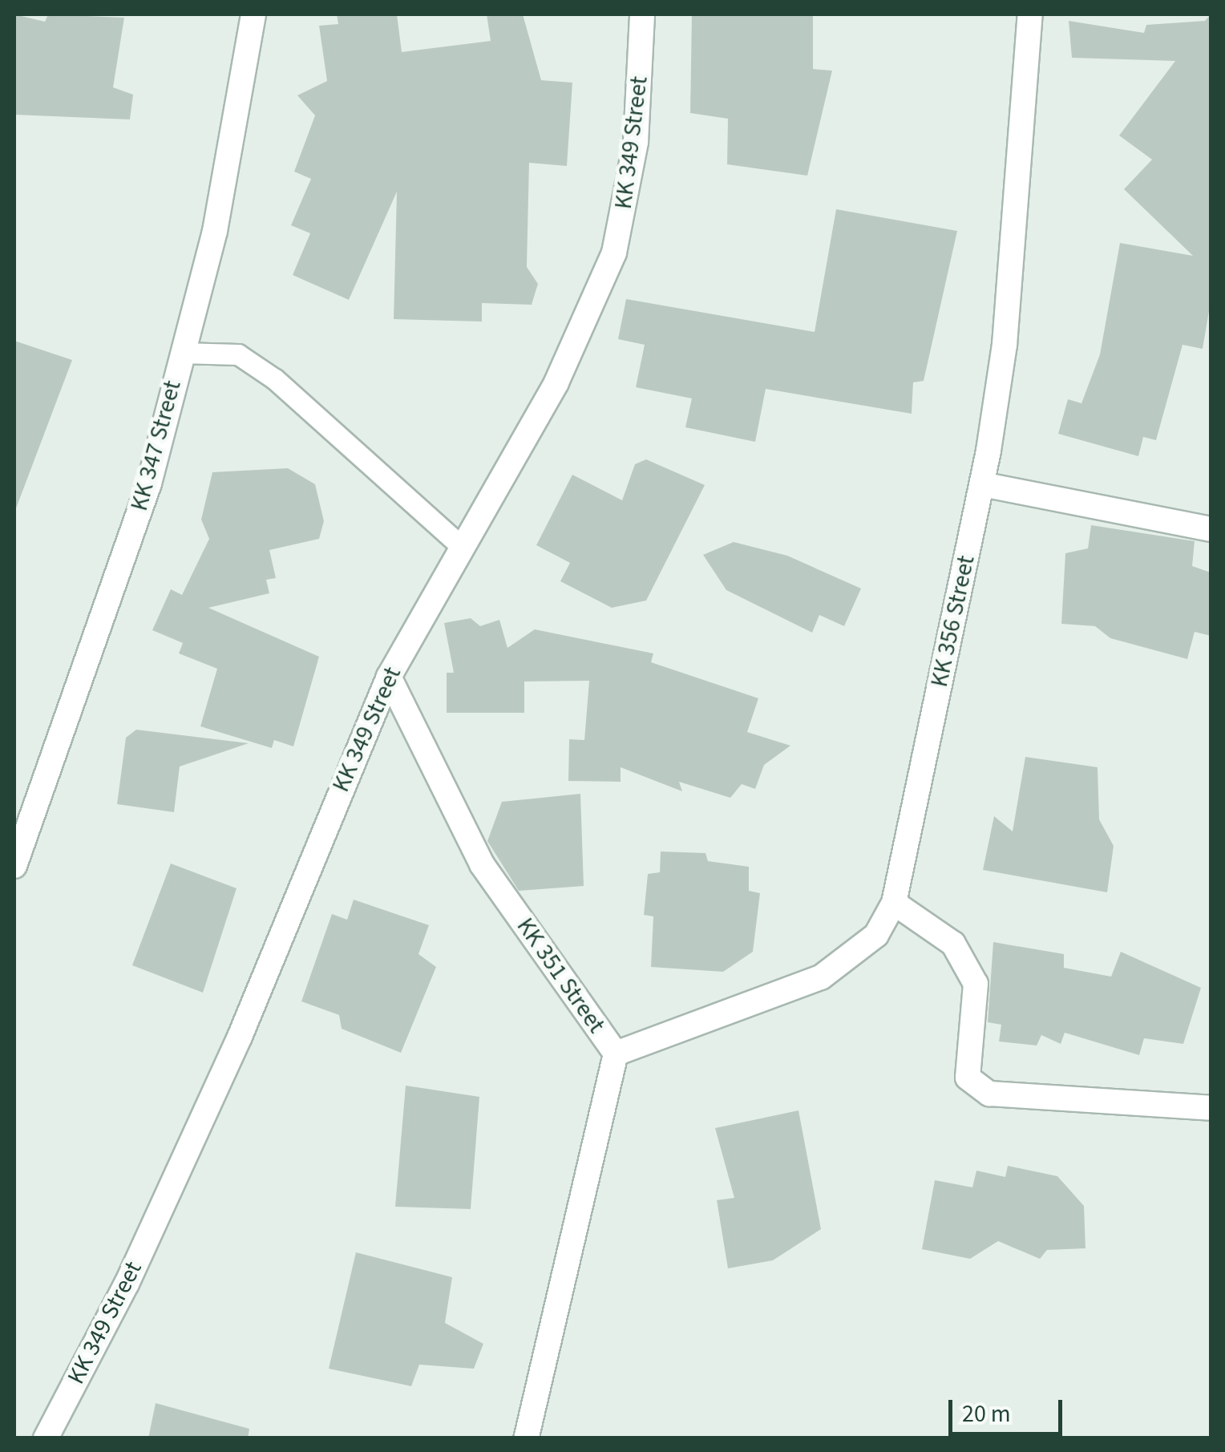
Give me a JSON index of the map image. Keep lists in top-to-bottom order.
{
  "streets": {
    "street": [
      "KK 349 Street",
      "KK 347 Street",
      "KK 356 Street",
      "KK 351 Street"
    ]
  },
  "crossings": [
    ["KK 349 Street", "KK 351 Street"],
    ["KK 356 Street", "KK 351 Street"]
  ],
  "scale_bar": "20 m"
}
